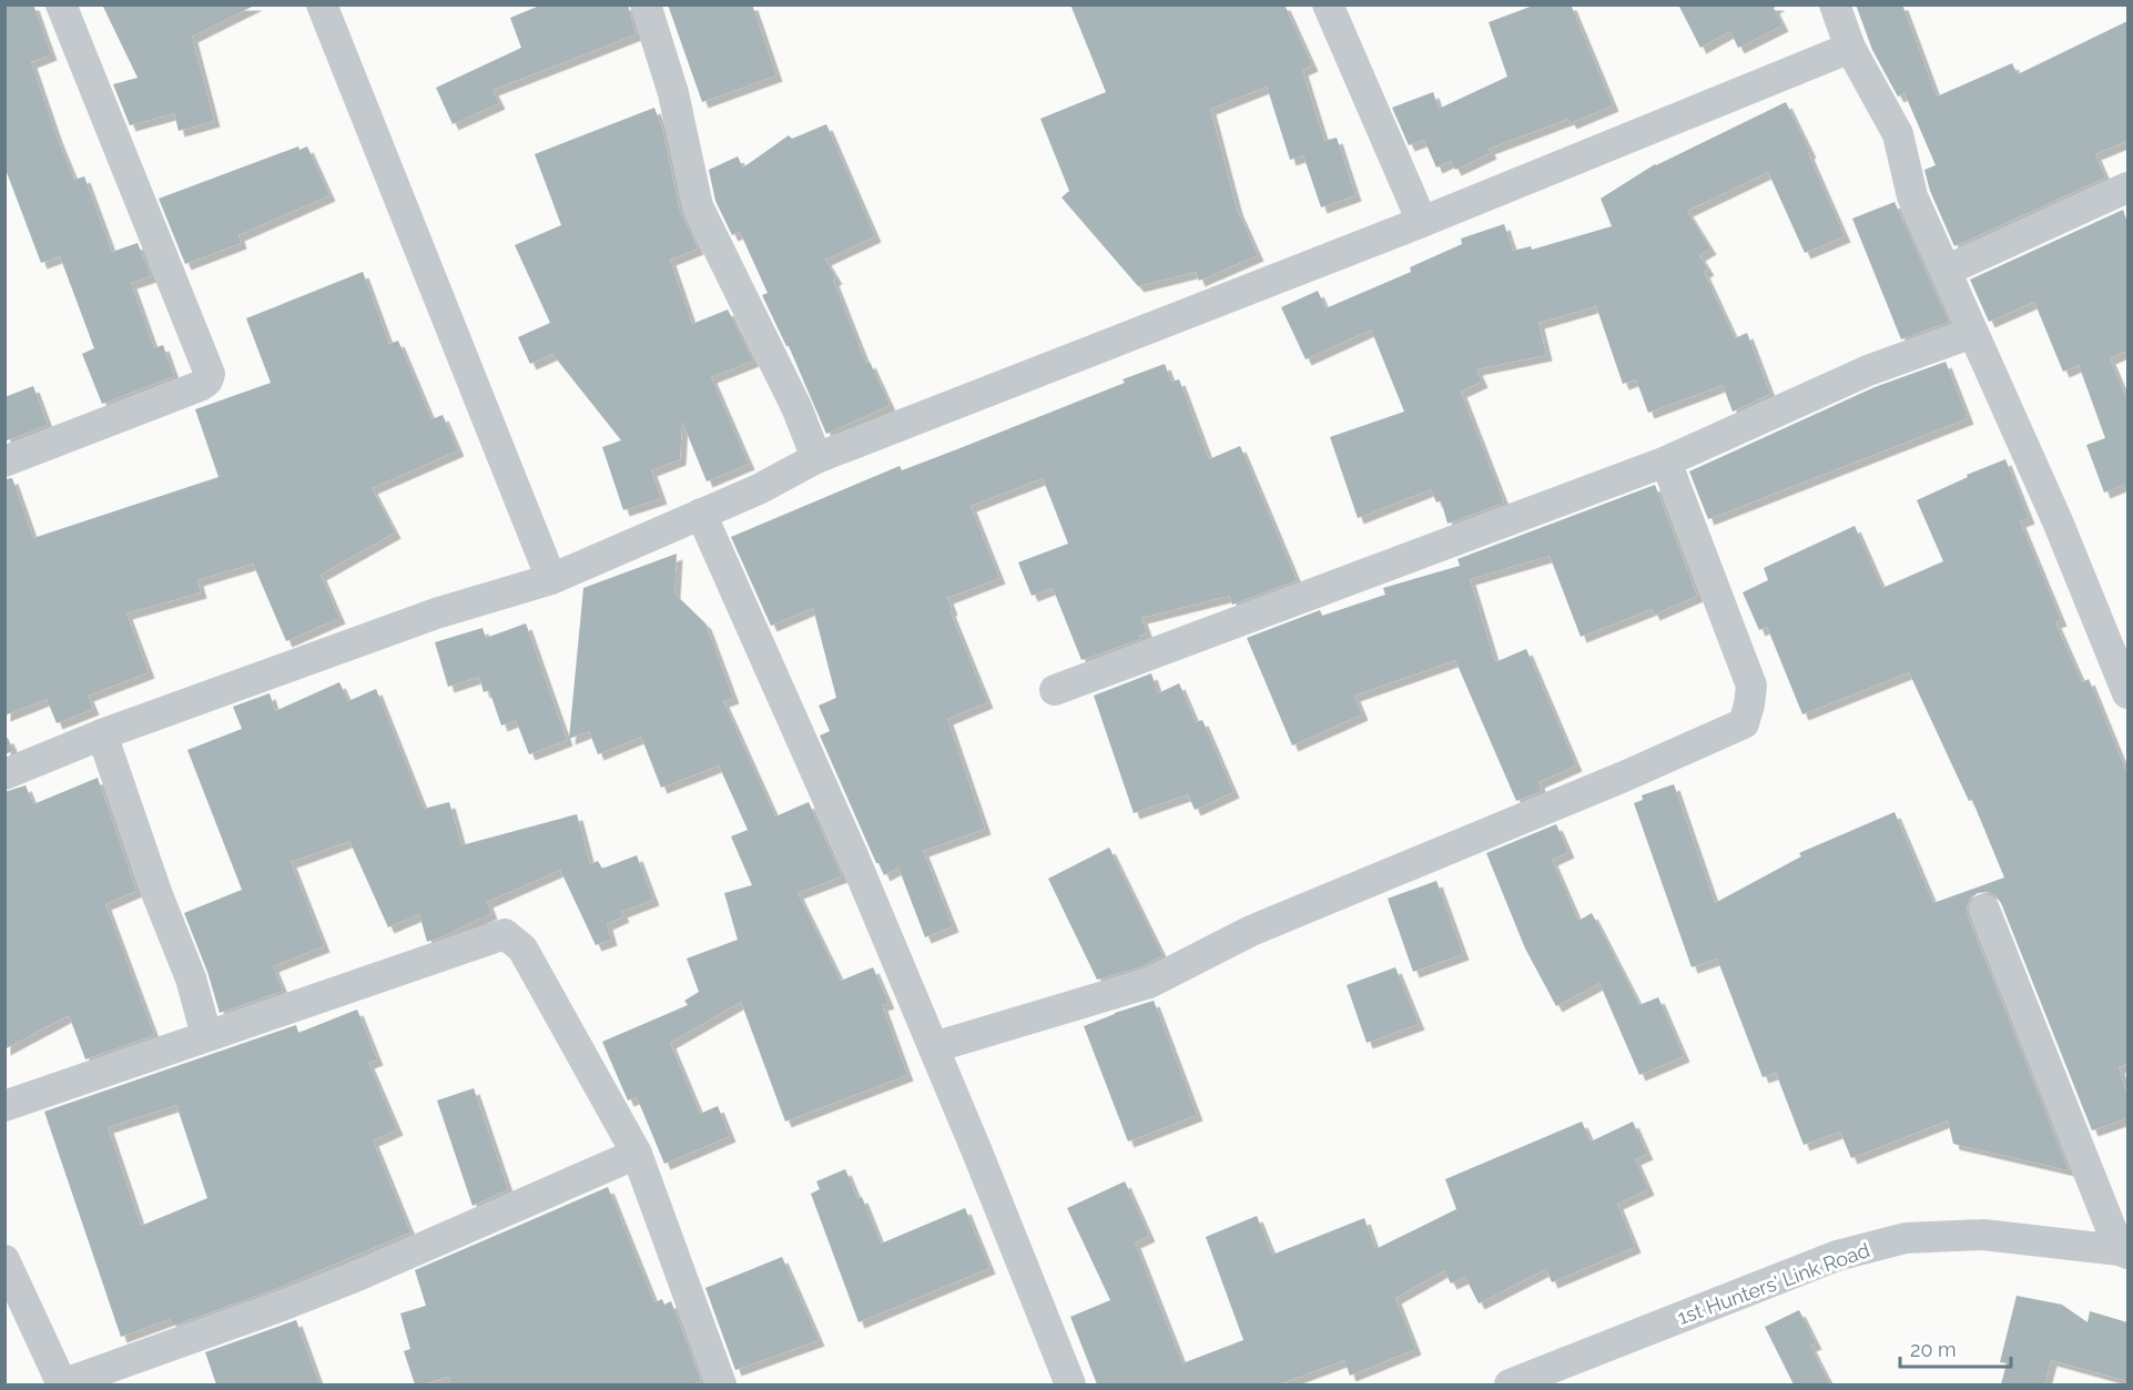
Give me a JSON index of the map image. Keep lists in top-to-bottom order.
{
  "streets": {
    "street": ["1st Hunters' Link Road"]
  },
  "scale_bar": "20 m"
}
